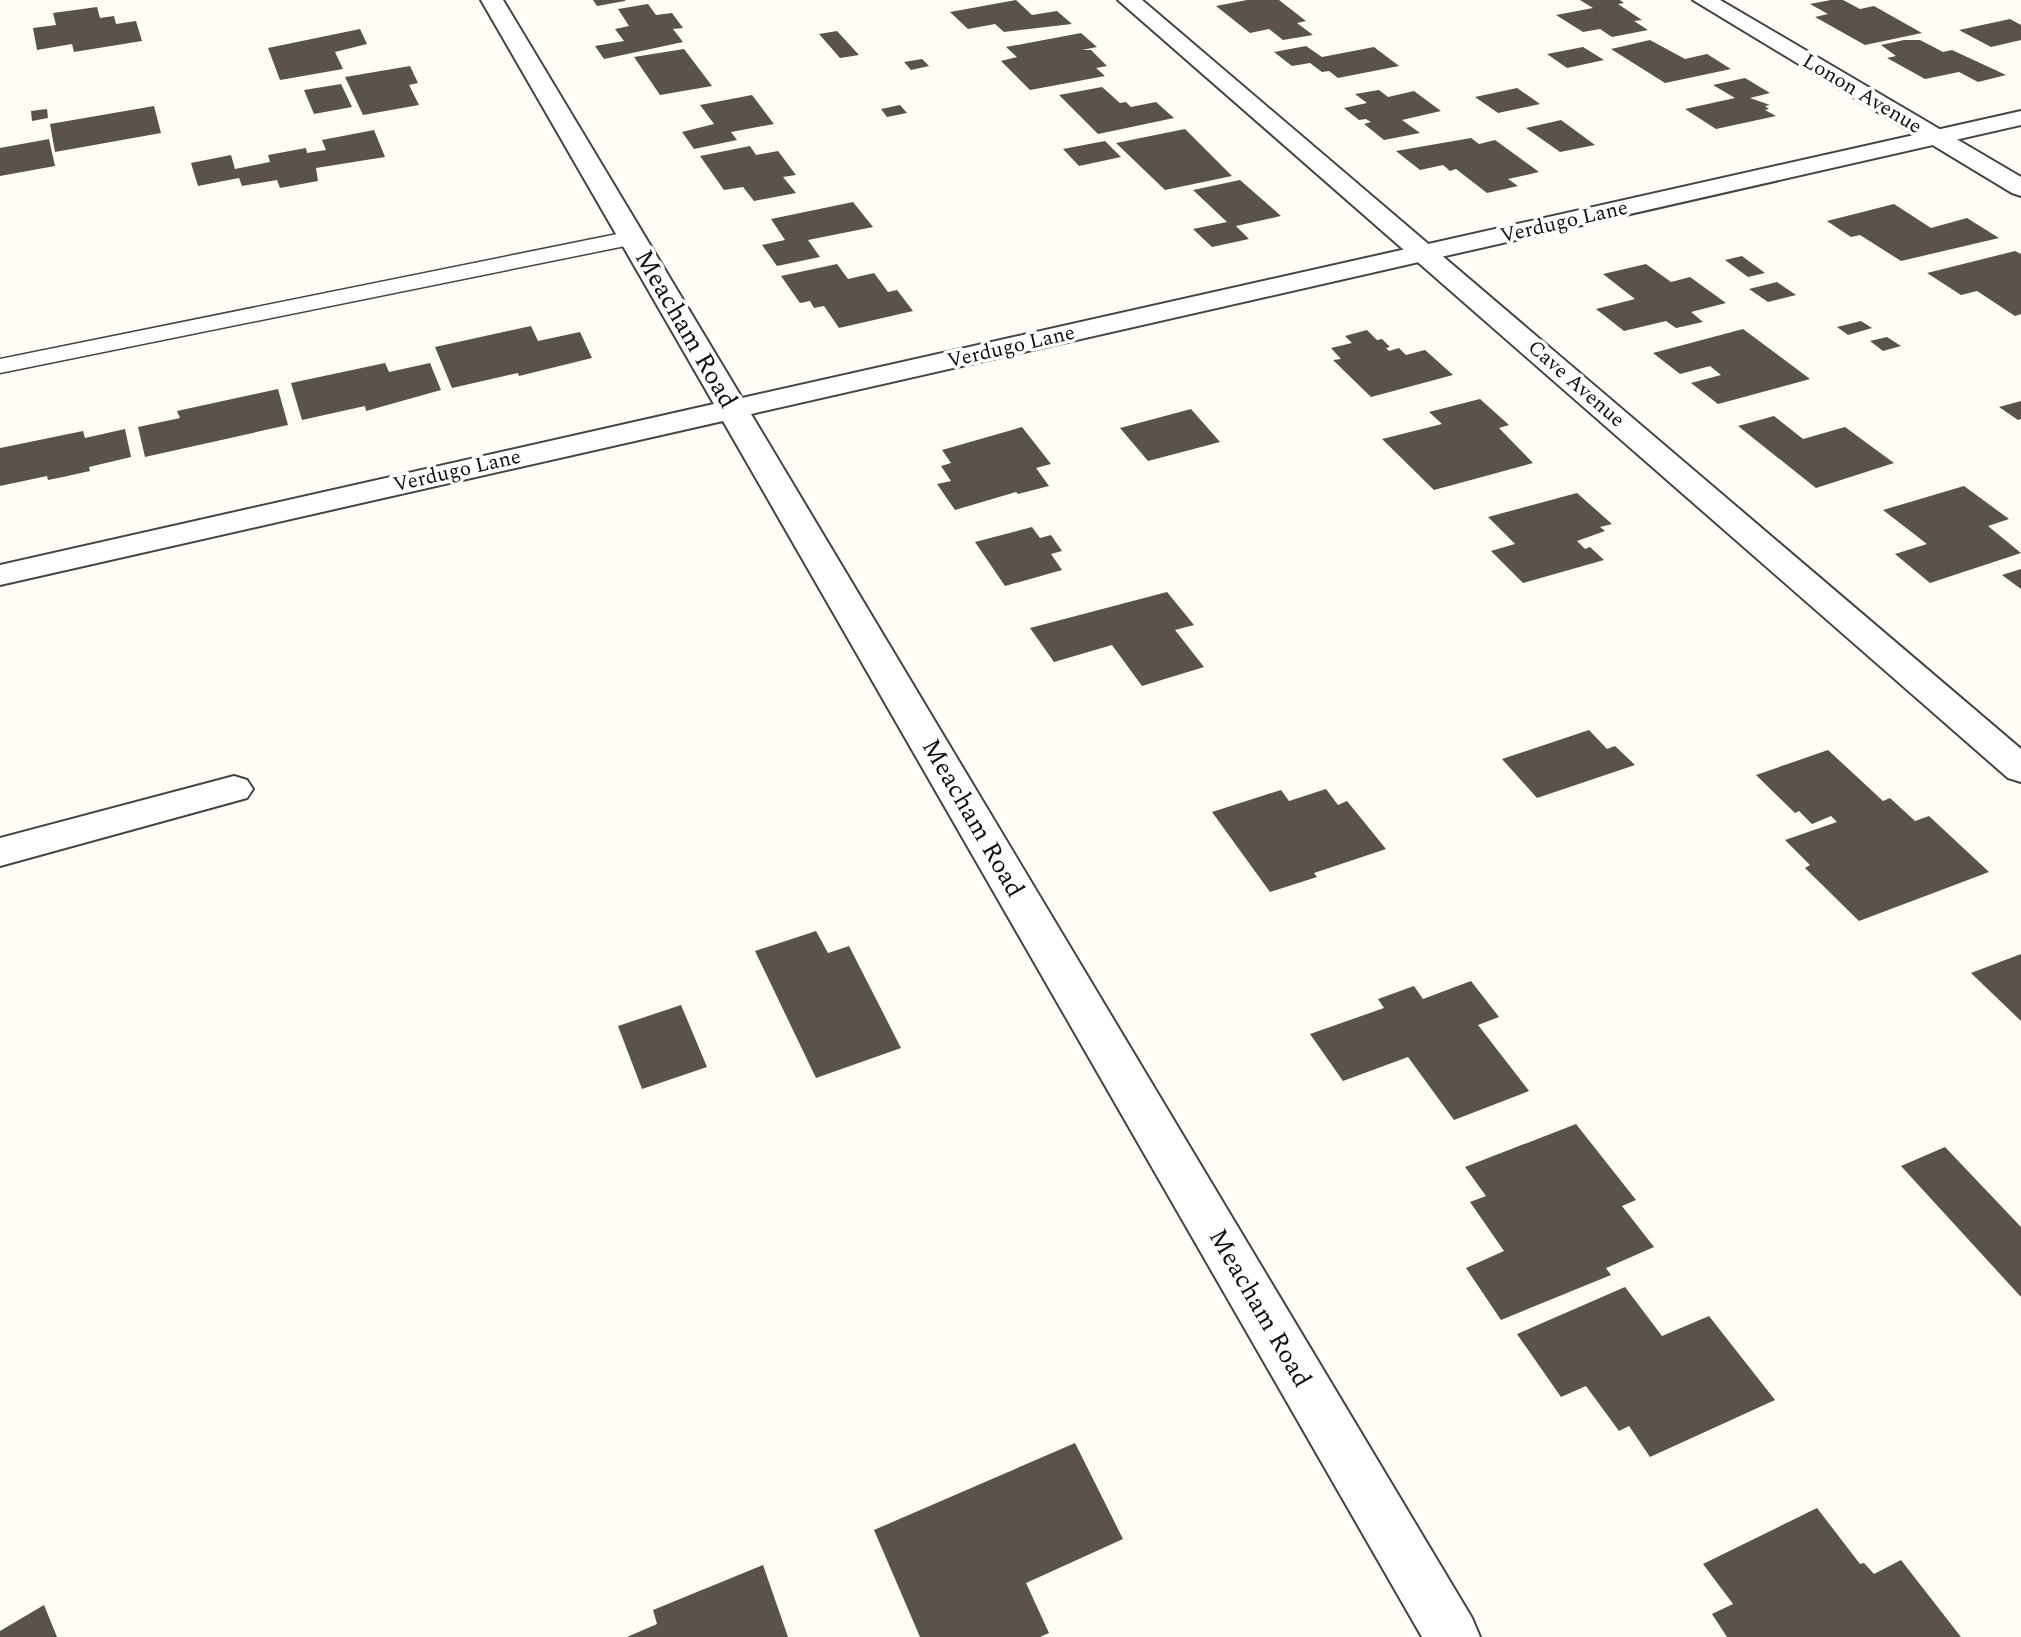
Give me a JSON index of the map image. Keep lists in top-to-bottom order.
{
  "streets": {
    "street": [
      "Lonon Avenue",
      "Verdugo Lane",
      "Meacham Road",
      "Cave Avenue"
    ]
  },
  "crossings": [
    ["Lonon Avenue", "Verdugo Lane"],
    ["Verdugo Lane", "Meacham Road"],
    ["Verdugo Lane", "Cave Avenue"]
  ]
}
